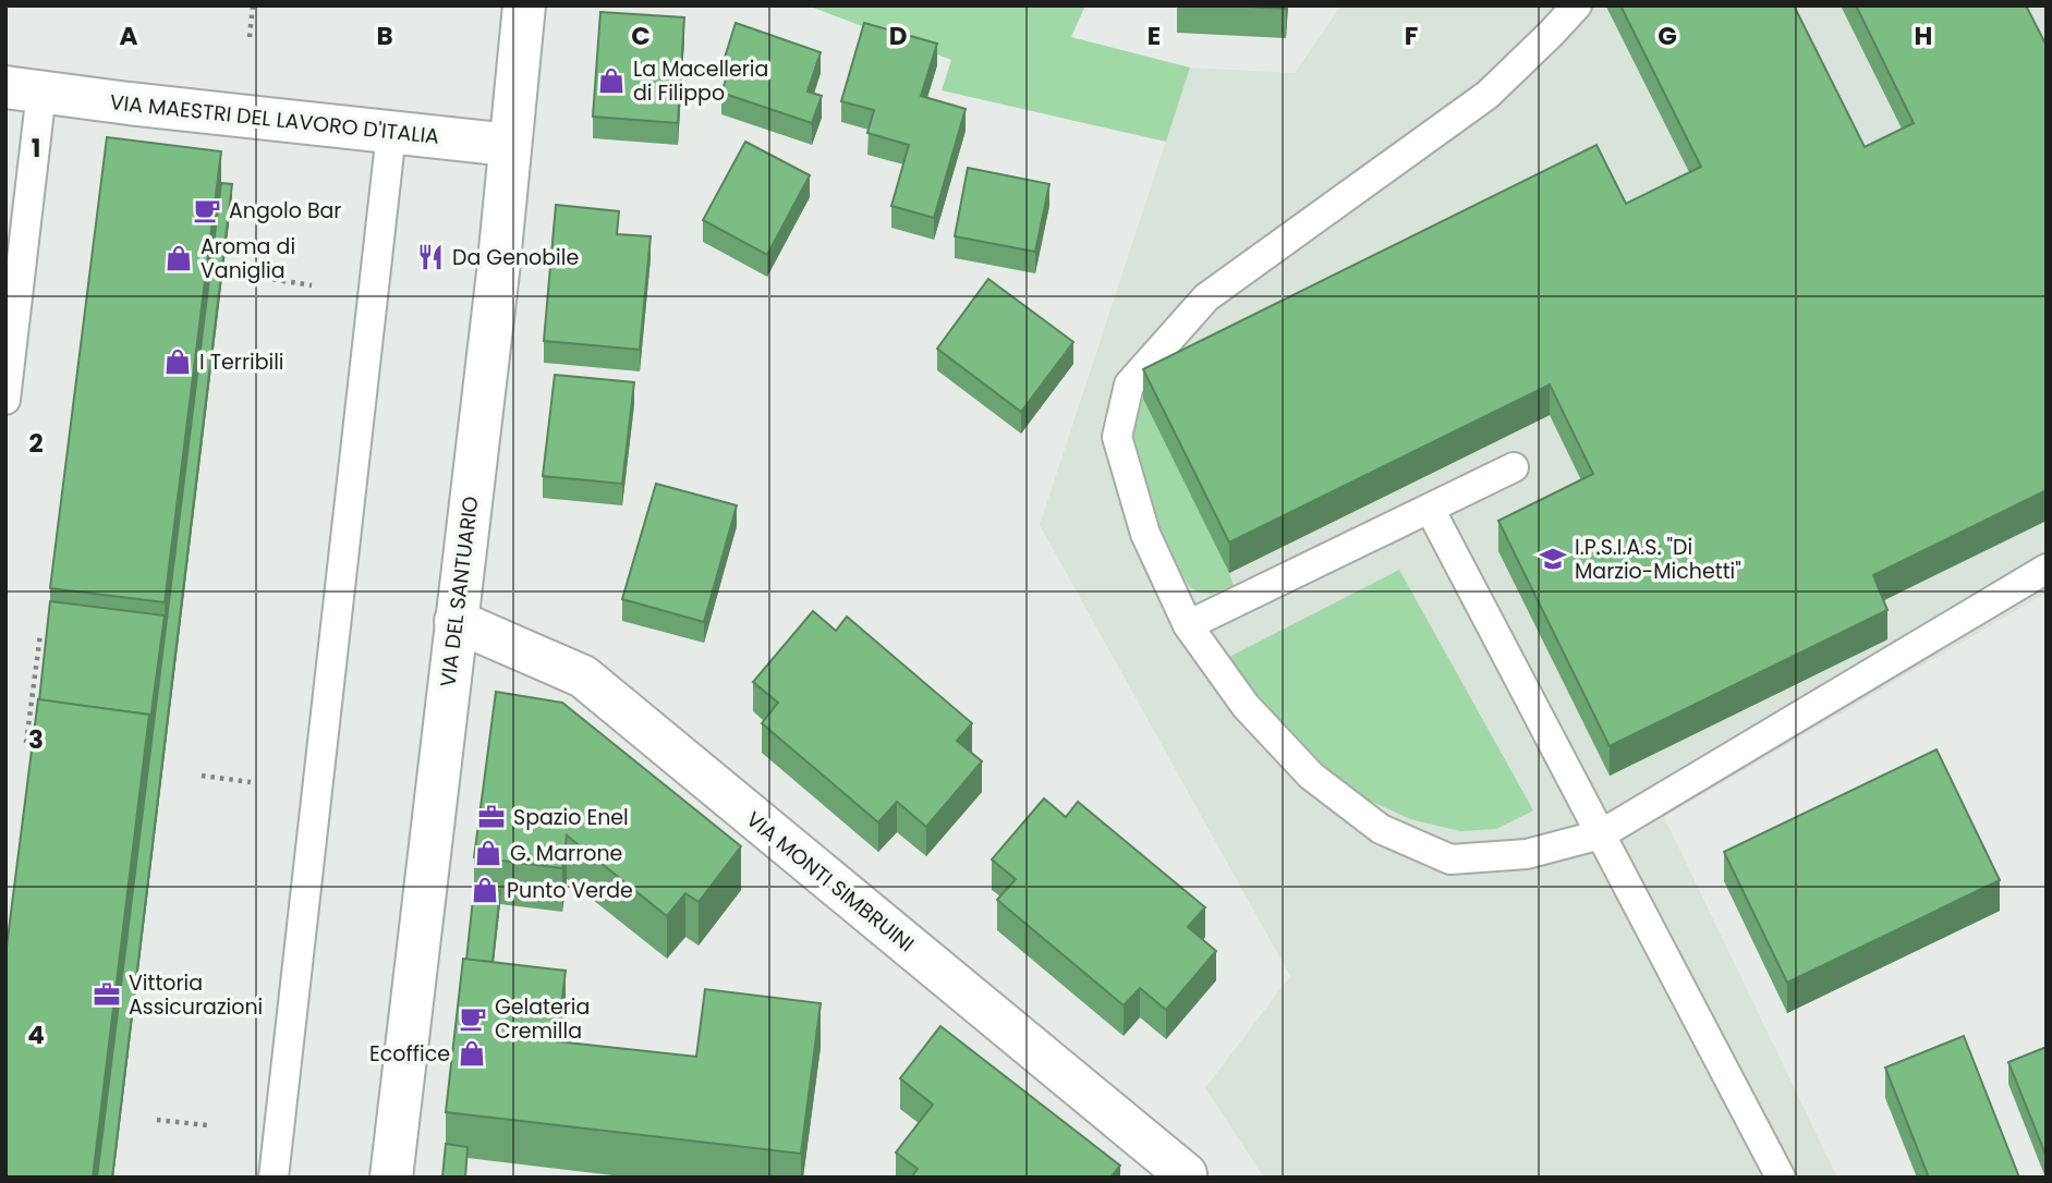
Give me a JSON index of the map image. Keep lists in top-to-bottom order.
{
  "streets": {
    "street": ["VIA MAESTRI DEL LAVORO D'ITALIA", "VIA DEL SANTUARIO", "VIA MONTI SIMBRUINI"]
  },
  "crossings": [
    ["VIA MAESTRI DEL LAVORO D'ITALIA", "VIA DEL SANTUARIO"],
    ["VIA DEL SANTUARIO", "VIA MONTI SIMBRUINI"]
  ],
  "places": {
    "shop": [
      "La Macelleria di Filippo",
      "Aroma di Vaniglia",
      "I Terribili",
      "G. Marrone",
      "Punto Verde",
      "Ecoffice"
    ],
    "cafe": ["Angolo Bar", "Gelateria Cremilla"],
    "restaurant": ["Da Genobile"],
    "school or university": ["I.P.S.I.A.S. \"Di Marzio-Michetti\""],
    "office": ["Spazio Enel", "Vittoria Assicurazioni"]
  },
  "grid": {
    "columns": [
      "A",
      "B",
      "C",
      "D",
      "E",
      "F",
      "G",
      "H"
    ],
    "rows": [
      "1",
      "2",
      "3",
      "4"
    ]
  }
}
